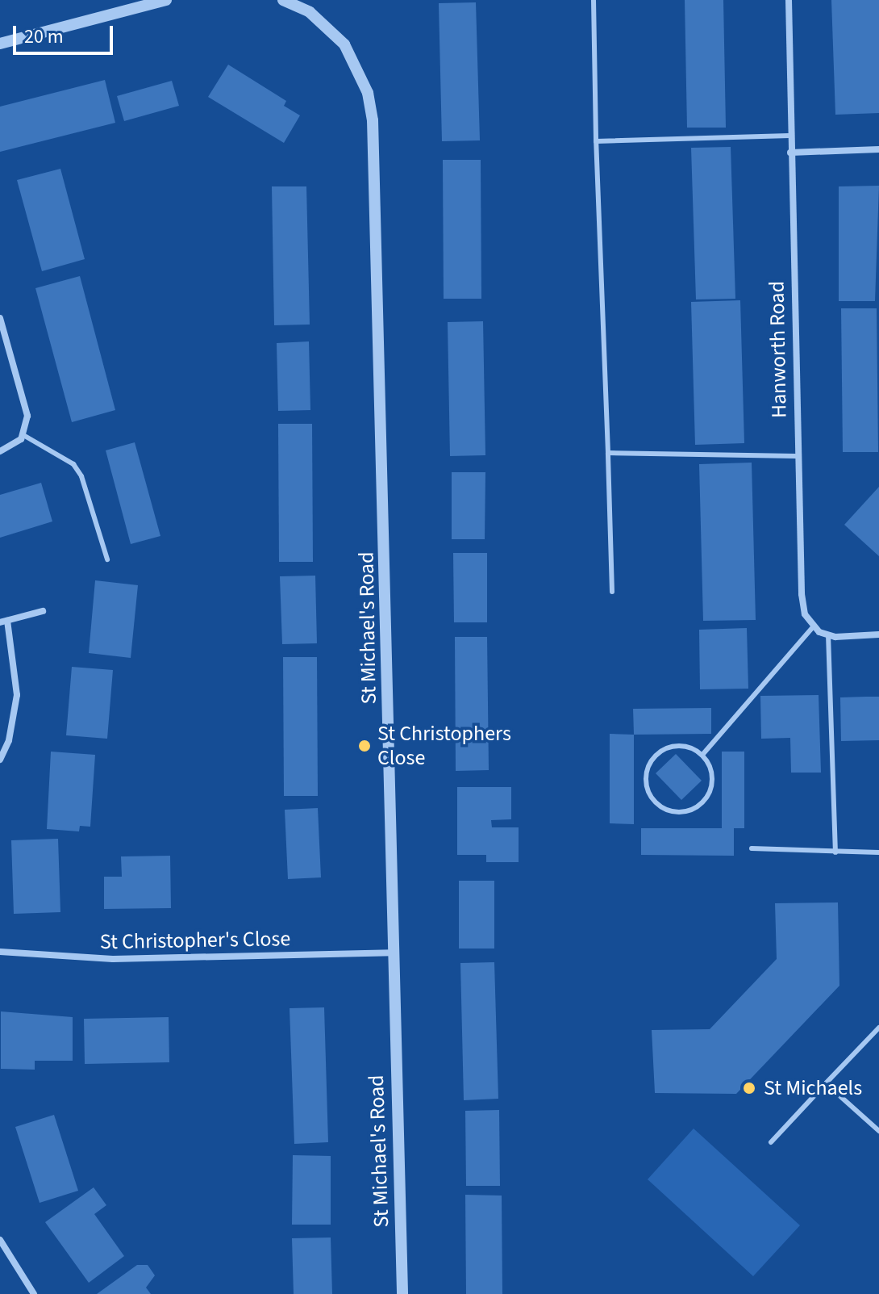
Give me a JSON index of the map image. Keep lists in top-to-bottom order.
{
  "streets": {
    "street": ["Hanworth Road", "St Michael's Road", "St Christopher's Close"]
  },
  "crossings": [
    ["St Michael's Road", "St Christopher's Close"]
  ],
  "places": ["St Christophers Close", "St Michaels"],
  "scale_bar": "20 m"
}
